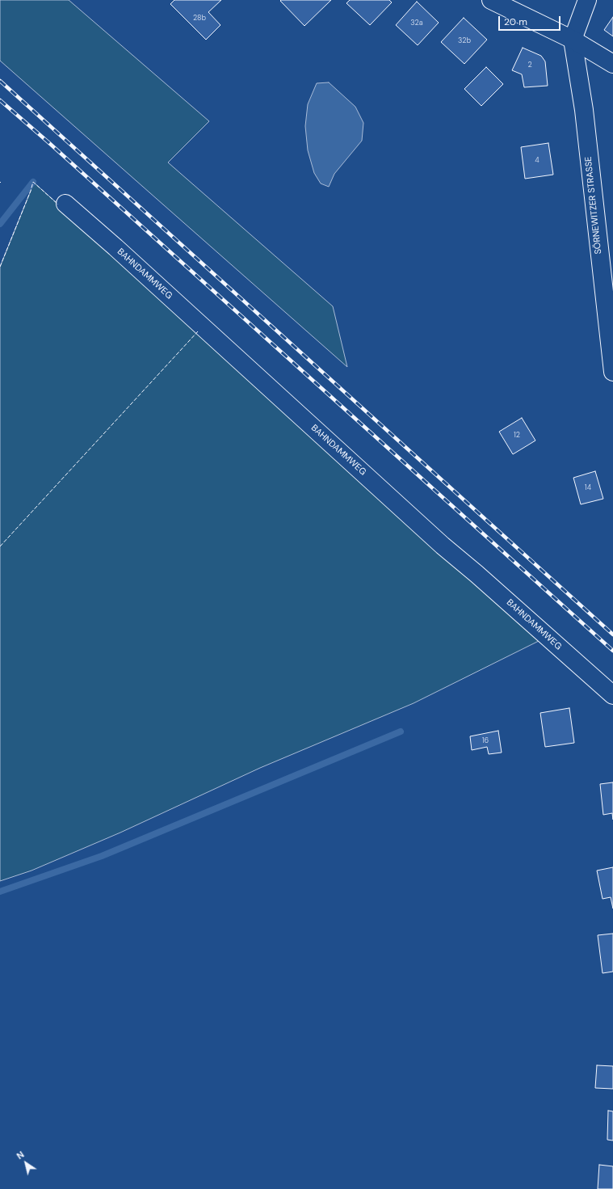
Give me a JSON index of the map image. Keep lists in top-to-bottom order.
{
  "streets": {
    "street": ["SÖRNEWITZER STRASSE", "BAHNDAMMWEG"]
  },
  "house_numbers": [
    "28b",
    "32a",
    "32b",
    "2",
    "4",
    "12",
    "14",
    "16"
  ],
  "scale_bar": "20 m",
  "north": "top left"
}
